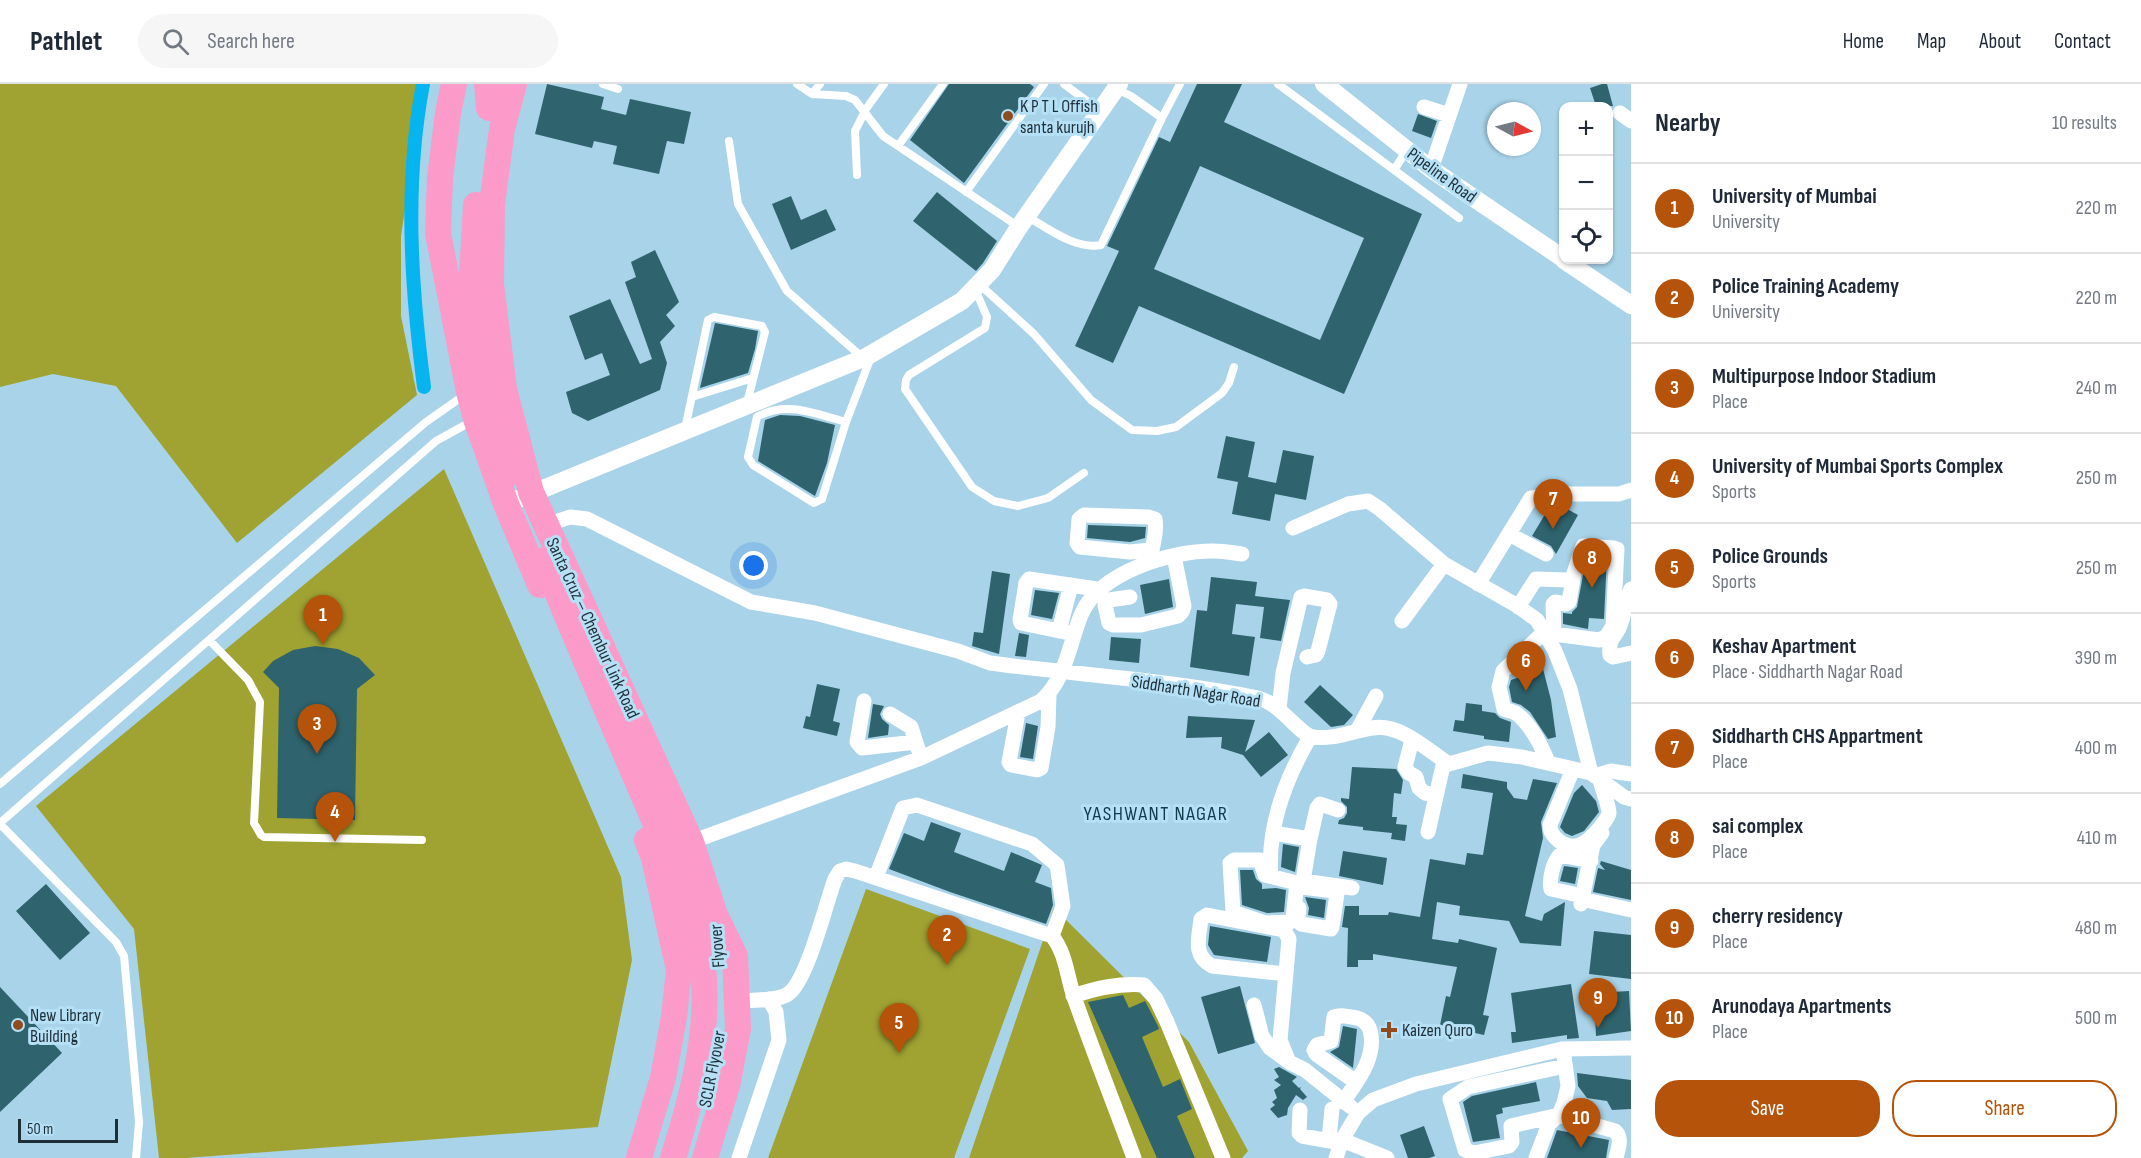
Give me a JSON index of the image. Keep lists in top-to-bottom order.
{
  "streets": {
    "highway": ["Santa Cruz – Chembur Link Road", "Flyover", "SCLR Flyover"],
    "street": ["Pipeline Road", "Siddharth Nagar Road"]
  },
  "crossings": [
    ["Santa Cruz – Chembur Link Road", "Siddharth Nagar Road"],
    ["Santa Cruz – Chembur Link Road", "Flyover"],
    ["Flyover", "SCLR Flyover"]
  ],
  "districts": ["YASHWANT NAGAR"],
  "places": {
    "other": ["K P T L Offish santa kurujh", "New Library Building"],
    "health": ["Kaizen Quro"]
  },
  "scale_bar": "50 m",
  "north": "right",
  "page": {
    "header": "Pathlet",
    "search": "Search here",
    "nav": [
      "Home",
      "Map",
      "About",
      "Contact"
    ],
    "heading": ["Nearby", "10 results"],
    "map_buttons": ["+", "−"],
    "list": [
      {
        "mark": "1",
        "name": "University of Mumbai",
        "note": "University",
        "value": "220 m"
      },
      {
        "mark": "2",
        "name": "Police Training Academy",
        "note": "University",
        "value": "220 m"
      },
      {
        "mark": "3",
        "name": "Multipurpose Indoor Stadium",
        "note": "Place",
        "value": "240 m"
      },
      {
        "mark": "4",
        "name": "University of Mumbai Sports Complex",
        "note": "Sports",
        "value": "250 m"
      },
      {
        "mark": "5",
        "name": "Police Grounds",
        "note": "Sports",
        "value": "250 m"
      },
      {
        "mark": "6",
        "name": "Keshav Apartment",
        "note": "Place · Siddharth Nagar Road",
        "value": "390 m"
      },
      {
        "mark": "7",
        "name": "Siddharth CHS Appartment",
        "note": "Place",
        "value": "400 m"
      },
      {
        "mark": "8",
        "name": "sai complex",
        "note": "Place",
        "value": "410 m"
      },
      {
        "mark": "9",
        "name": "cherry residency",
        "note": "Place",
        "value": "480 m"
      },
      {
        "mark": "10",
        "name": "Arunodaya Apartments",
        "note": "Place",
        "value": "500 m"
      }
    ],
    "pins": [
      "7",
      "8",
      "1",
      "6",
      "3",
      "4",
      "2",
      "9",
      "5",
      "10"
    ],
    "buttons": ["Save", "Share"],
    "scale": "50 m"
  }
}
